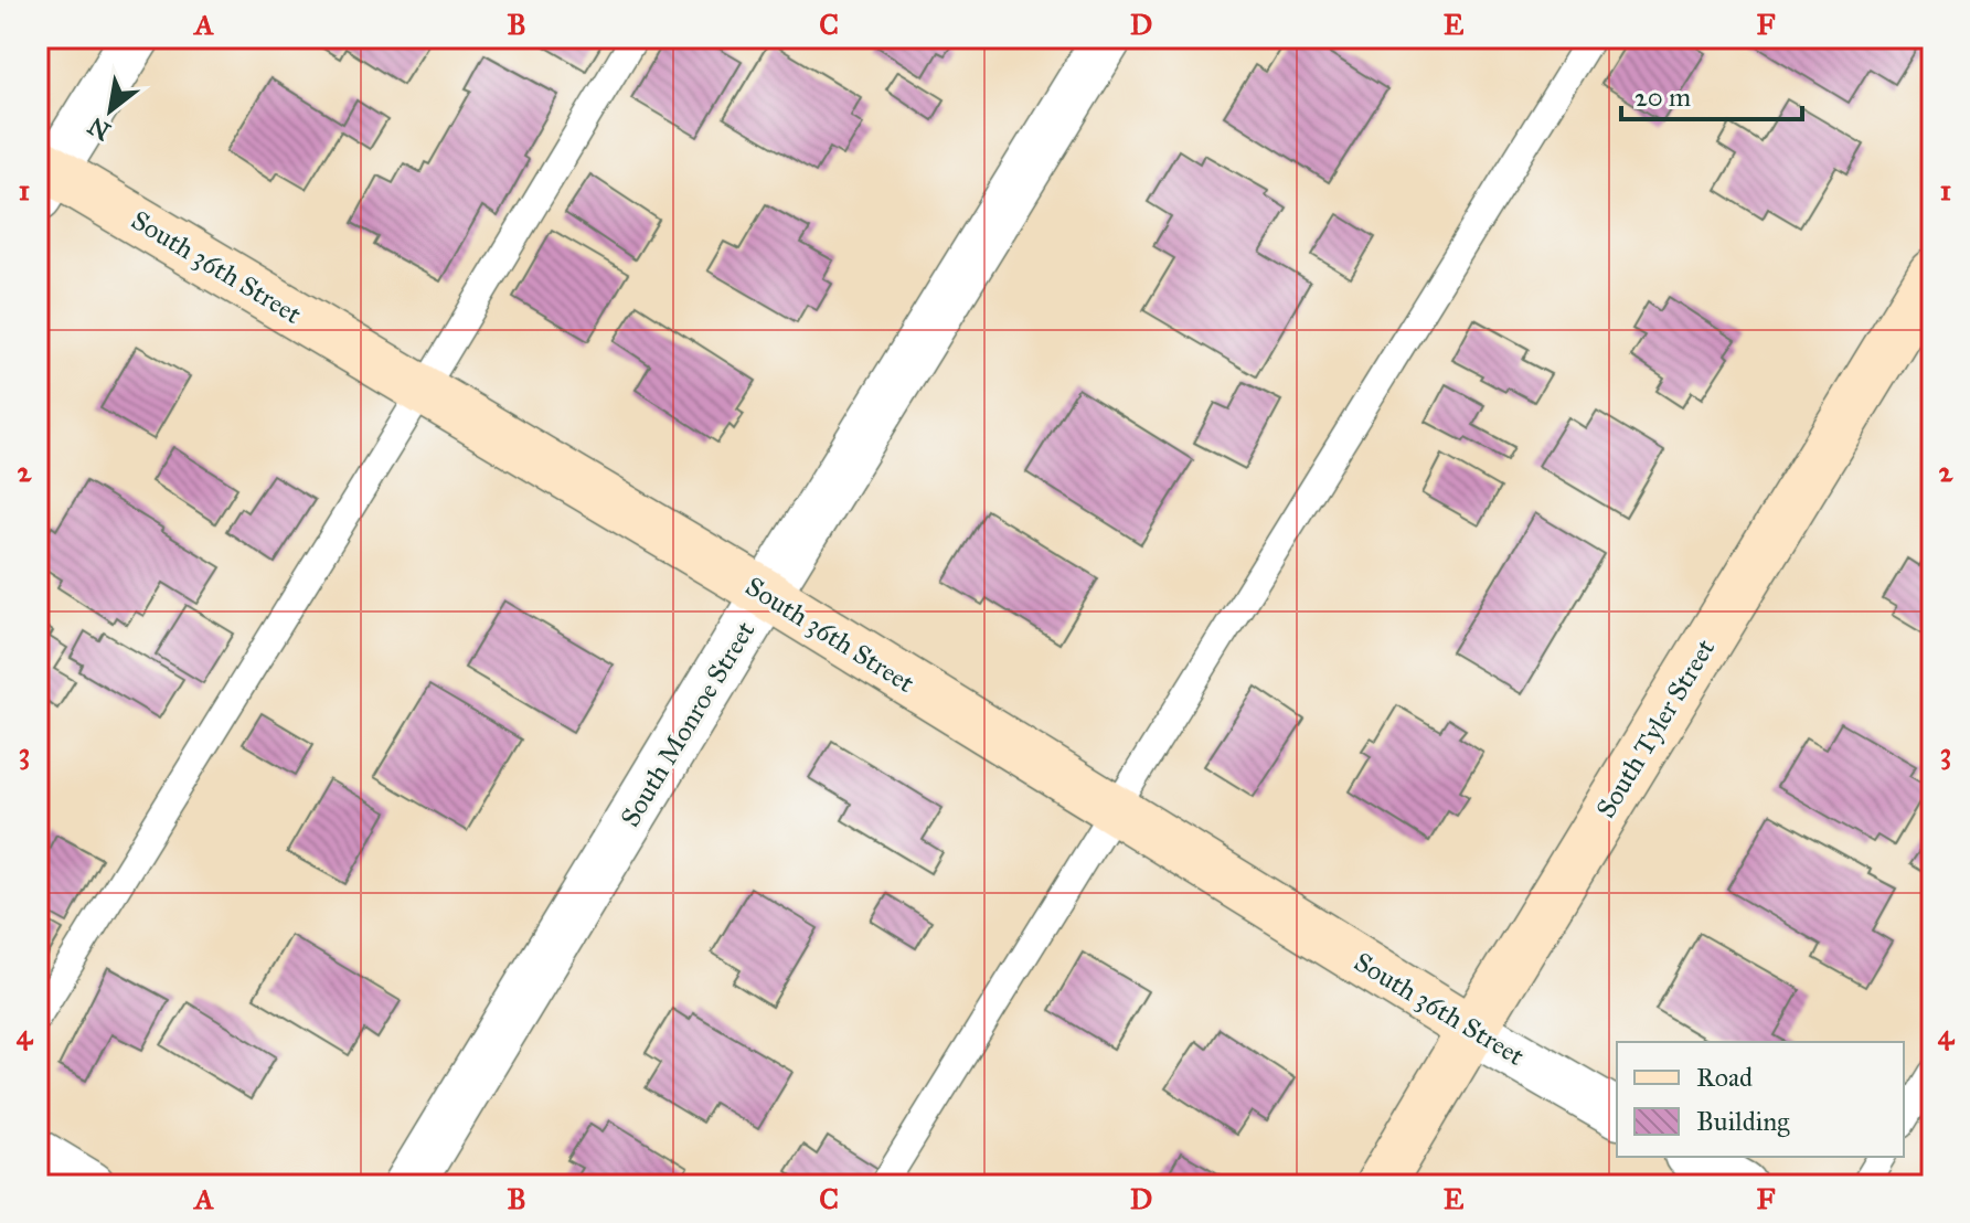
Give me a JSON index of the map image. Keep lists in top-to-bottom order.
{
  "streets": {
    "street": ["South 36th Street", "South Monroe Street", "South Tyler Street"]
  },
  "crossings": [
    ["South 36th Street", "South Monroe Street"],
    ["South 36th Street", "South Tyler Street"]
  ],
  "legend": ["Road", "Building"],
  "scale_bar": "20 m",
  "north": "bottom left",
  "grid": {
    "columns": [
      "A",
      "B",
      "C",
      "D",
      "E",
      "F"
    ],
    "rows": [
      "1",
      "2",
      "3",
      "4"
    ]
  }
}
